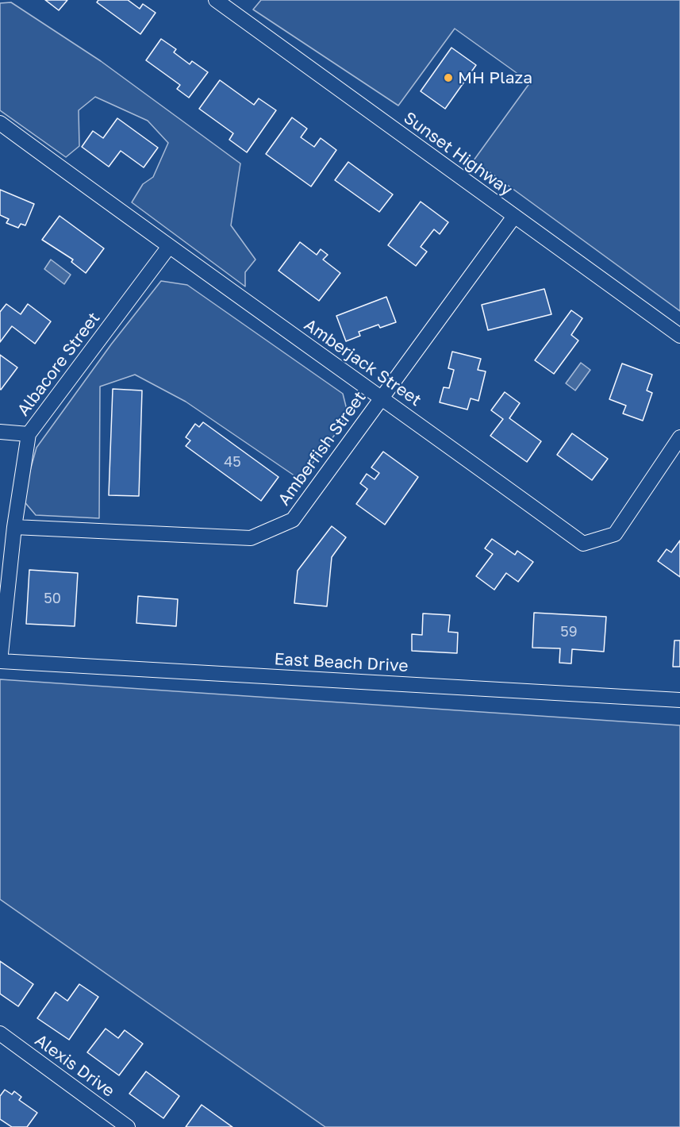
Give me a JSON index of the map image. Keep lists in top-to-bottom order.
{
  "streets": {
    "street": [
      "Sunset Highway",
      "Amberjack Street",
      "Albacore Street",
      "Amberfish Street",
      "East Beach Drive",
      "Alexis Drive"
    ]
  },
  "crossings": [
    ["Sunset Highway", "Amberfish Street"],
    ["Amberjack Street", "Albacore Street"],
    ["Amberjack Street", "Amberfish Street"],
    ["Albacore Street", "Amberfish Street"],
    ["Albacore Street", "East Beach Drive"]
  ],
  "places": ["MH Plaza"],
  "house_numbers": ["45", "50", "59"]
}
